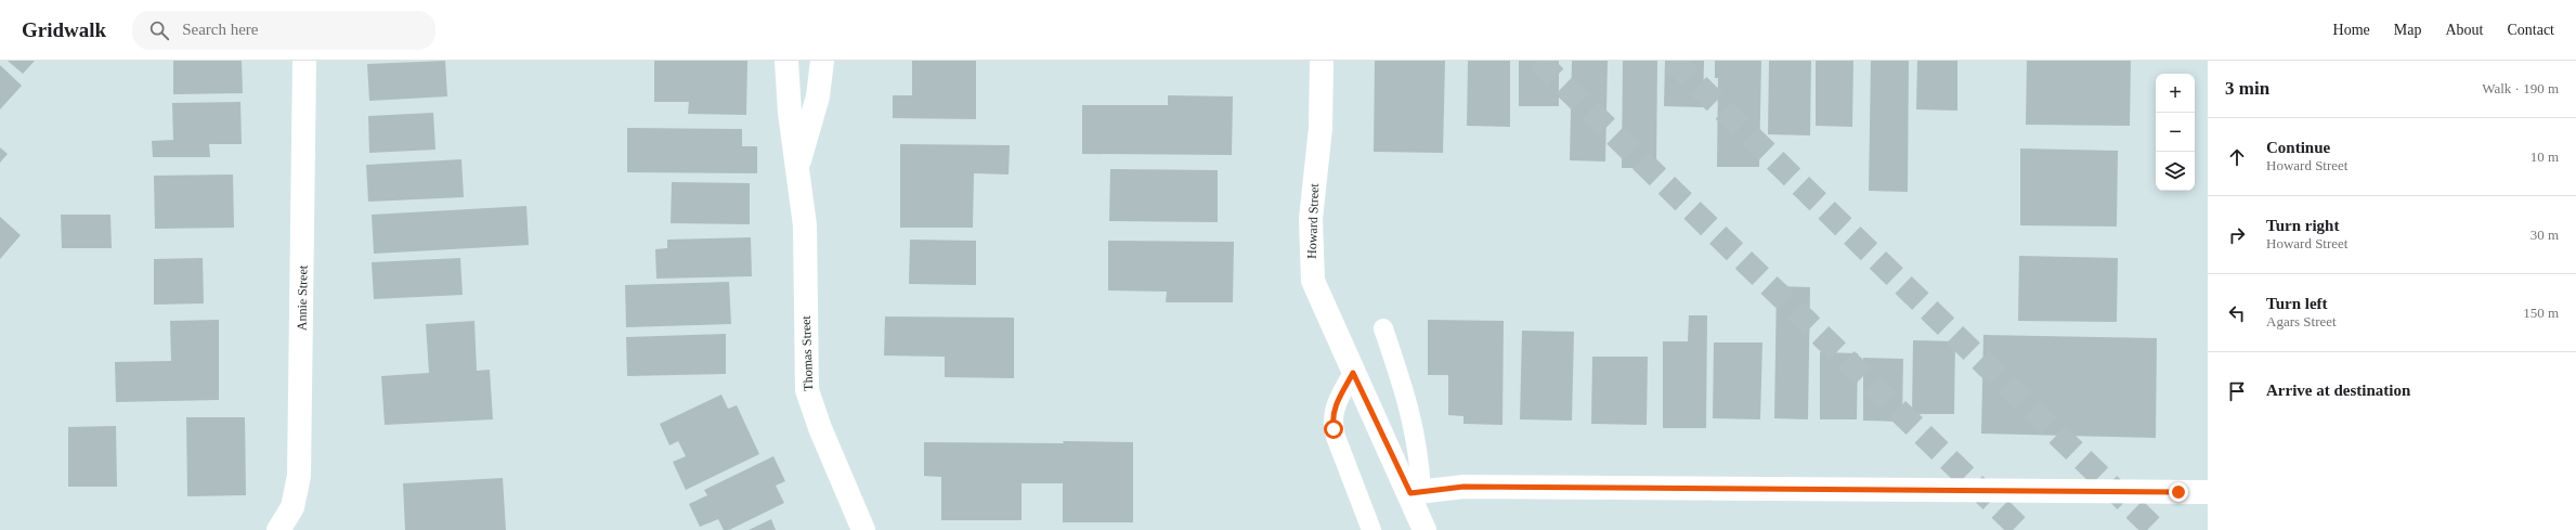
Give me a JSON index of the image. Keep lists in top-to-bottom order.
{
  "streets": {
    "street": ["Howard Street", "Annie Street", "Thomas Street"]
  },
  "page": {
    "header": "Gridwalk",
    "search": "Search here",
    "nav": [
      "Home",
      "Map",
      "About",
      "Contact"
    ],
    "heading": ["3 min", "Walk · 190 m"],
    "map_buttons": ["+", "−"],
    "list": [
      ["Continue", "Howard Street", "10 m"],
      ["Turn right", "Howard Street", "30 m"],
      ["Turn left", "Agars Street", "150 m"],
      "Arrive at destination"
    ]
  }
}
